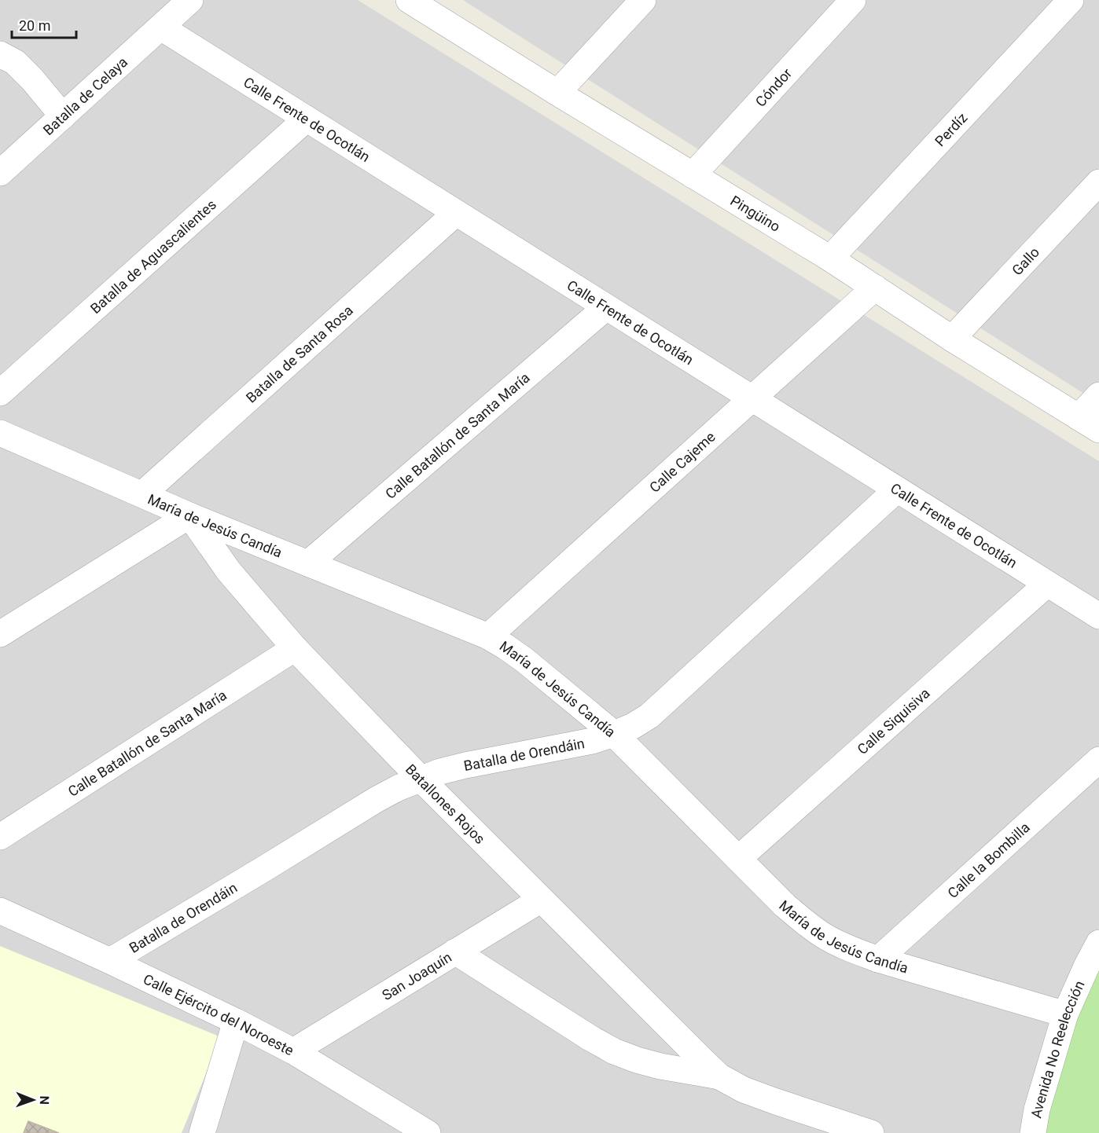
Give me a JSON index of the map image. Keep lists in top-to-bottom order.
{
  "streets": {
    "street": [
      "Cóndor",
      "Batalla de Celaya",
      "Calle Frente de Ocotlán",
      "Perdíz",
      "Pingüino",
      "Batalla de Aguascalientes",
      "Gallo",
      "Batalla de Santa Rosa",
      "Calle Batallón de Santa María",
      "Calle Cajeme",
      "María de Jesús Candía",
      "Calle Siquisiva",
      "Batalla de Orendáin",
      "Batallones Rojos",
      "Calle la Bombilla",
      "San Joaquín",
      "Calle Ejército del Noroeste",
      "Avenida No Reelección"
    ]
  },
  "crossings": [
    ["Cóndor", "Pingüino"],
    ["Batalla de Celaya", "Calle Frente de Ocotlán"],
    ["Calle Frente de Ocotlán", "Batalla de Aguascalientes"],
    ["Calle Frente de Ocotlán", "Batalla de Santa Rosa"],
    ["Calle Frente de Ocotlán", "Calle Batallón de Santa María"],
    ["Calle Frente de Ocotlán", "Calle Cajeme"],
    ["Calle Frente de Ocotlán", "Calle Siquisiva"],
    ["Calle Frente de Ocotlán", "Batalla de Orendáin"],
    ["Perdíz", "Pingüino"],
    ["Pingüino", "Gallo"],
    ["Pingüino", "Calle Cajeme"],
    ["Batalla de Santa Rosa", "María de Jesús Candía"],
    ["Calle Batallón de Santa María", "María de Jesús Candía"],
    ["Calle Batallón de Santa María", "Batallones Rojos"],
    ["Calle Cajeme", "María de Jesús Candía"],
    ["María de Jesús Candía", "Calle Siquisiva"],
    ["María de Jesús Candía", "Batalla de Orendáin"],
    ["María de Jesús Candía", "Batallones Rojos"],
    ["María de Jesús Candía", "Calle la Bombilla"],
    ["María de Jesús Candía", "Avenida No Reelección"],
    ["Batalla de Orendáin", "Batallones Rojos"],
    ["Batalla de Orendáin", "Calle Ejército del Noroeste"],
    ["Batallones Rojos", "San Joaquín"],
    ["San Joaquín", "Calle Ejército del Noroeste"]
  ],
  "scale_bar": "20 m",
  "north": "right"
}
